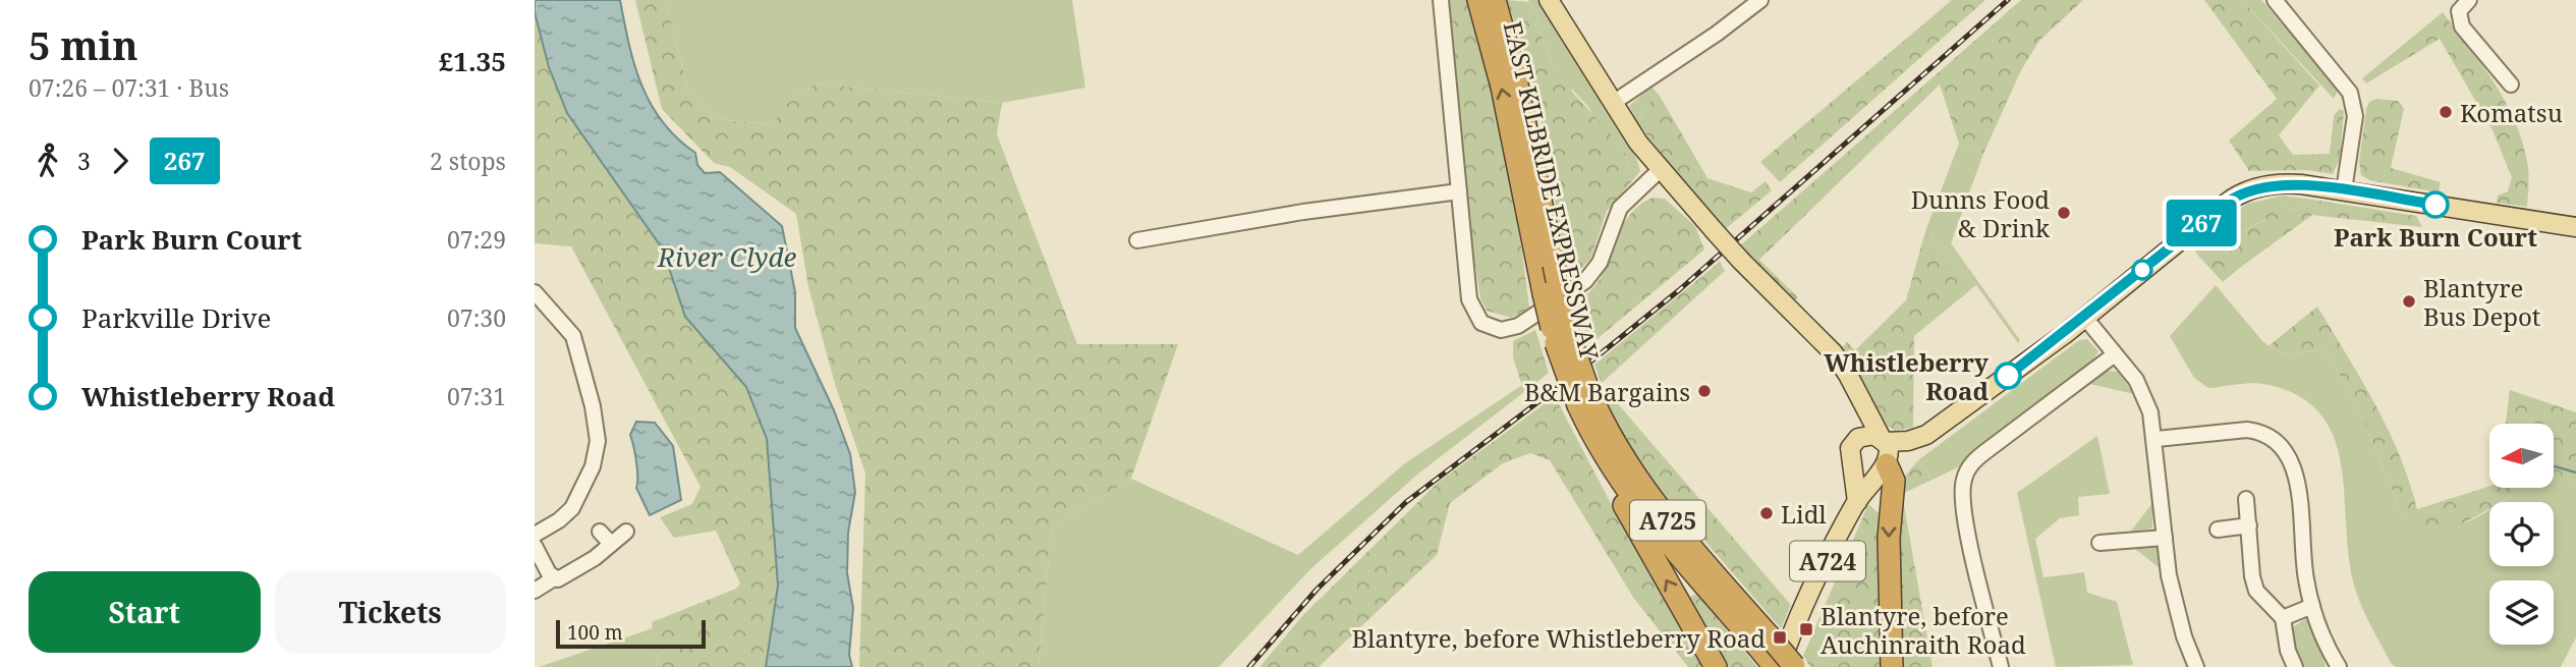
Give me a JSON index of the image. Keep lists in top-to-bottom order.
{
  "streets": {
    "highway": ["EAST KILBRIDE EXPRESSWAY", "A725"],
    "main road": ["A724"]
  },
  "crossings": [
    ["EAST KILBRIDE EXPRESSWAY", "A725"],
    ["EAST KILBRIDE EXPRESSWAY", "A724"],
    ["A725", "A724"]
  ],
  "water": ["River Clyde"],
  "places": {
    "other": [
      "Komatsu",
      "Park Burn Court",
      "Dunns Food & Drink",
      "Blantyre Bus Depot",
      "Whistleberry Road",
      "B&M Bargains",
      "Lidl"
    ],
    "transit": ["Blantyre, before Auchinraith Road", "Blantyre, before Whistleberry Road"]
  },
  "lines": ["bus line 267"],
  "scale_bar": "100 m",
  "north": "left",
  "page": {
    "heading": ["5 min", "07:26 – 07:31 · Bus", "£1.35"],
    "on_map": "267",
    "legs": ["3", "267", "2 stops"],
    "list": [
      {
        "name": "Park Burn Court",
        "value": "07:29"
      },
      {
        "name": "Parkville Drive",
        "value": "07:30"
      },
      {
        "name": "Whistleberry Road",
        "value": "07:31"
      }
    ],
    "buttons": ["Start", "Tickets"],
    "scale": "100 m"
  }
}
